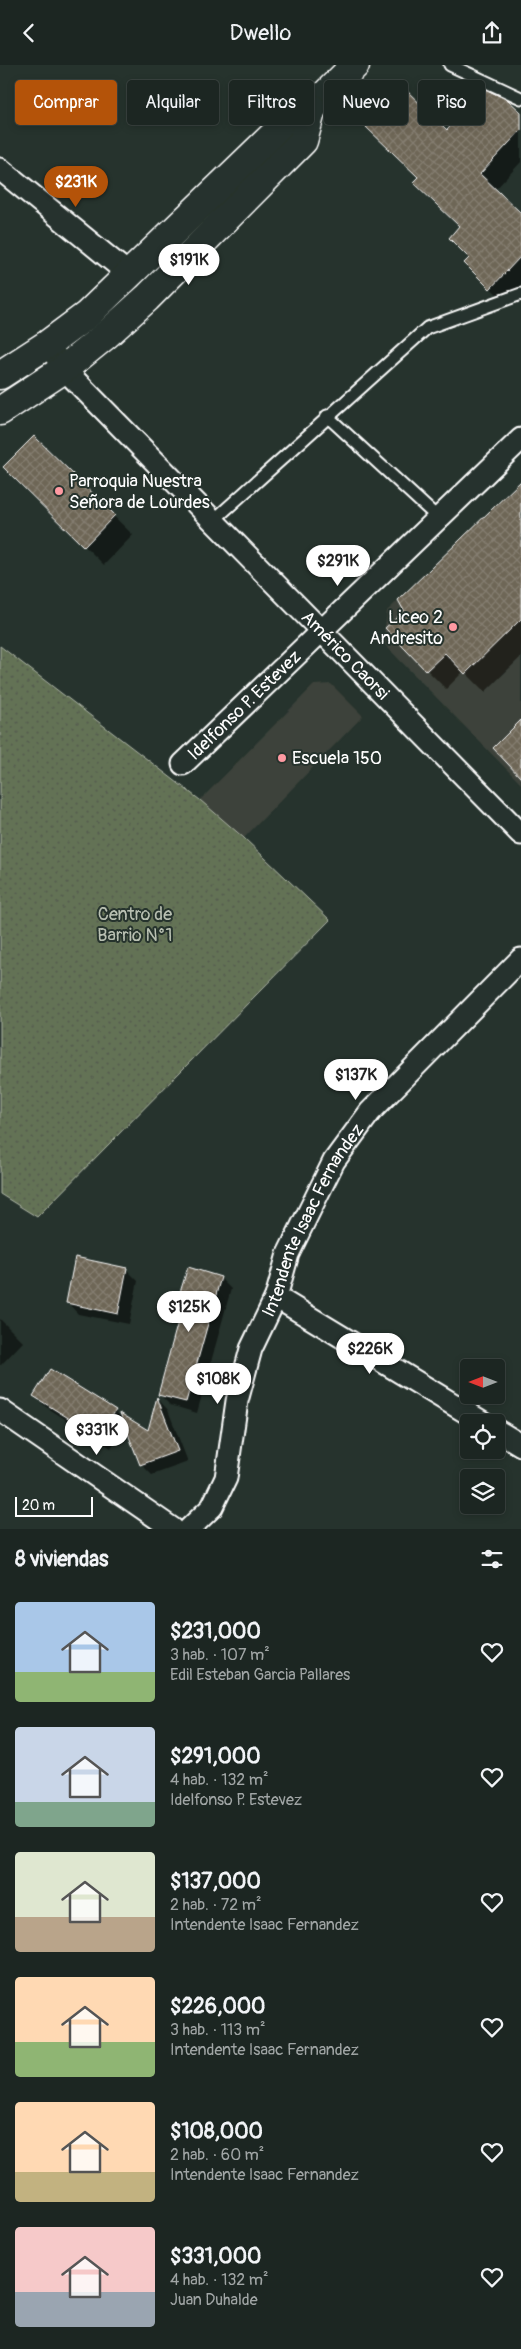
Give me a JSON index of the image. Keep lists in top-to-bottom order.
{
  "streets": {
    "street": ["Américo Caorsi", "Idelfonso P. Estevez", "Intendente Isaac Fernandez"]
  },
  "crossings": [
    ["Américo Caorsi", "Idelfonso P. Estevez"]
  ],
  "parks": ["Centro de Barrio N°1"],
  "places": ["Parroquia Nuestra Señora de Lourdes", "Liceo 2 Andresito", "Escuela 150"],
  "scale_bar": "20 m",
  "north": "left",
  "page": {
    "header": "Dwello",
    "chip": [
      "Comprar",
      "Alquilar",
      "Filtros",
      "Nuevo",
      "Piso"
    ],
    "price": [
      "$231K",
      "$191K",
      "$291K",
      "$137K",
      "$125K",
      "$226K",
      "$108K",
      "$331K"
    ],
    "scale": "20 m",
    "heading": "8 viviendas",
    "list": [
      {
        "name": "$231,000",
        "note": "3 hab. · 107 m² · Edil Esteban Garcia Pallares"
      },
      {
        "name": "$291,000",
        "note": "4 hab. · 132 m² · Idelfonso P. Estevez"
      },
      {
        "name": "$137,000",
        "note": "2 hab. · 72 m² · Intendente Isaac Fernandez"
      },
      {
        "name": "$226,000",
        "note": "3 hab. · 113 m² · Intendente Isaac Fernandez"
      },
      {
        "name": "$108,000",
        "note": "2 hab. · 60 m² · Intendente Isaac Fernandez"
      },
      {
        "name": "$331,000",
        "note": "4 hab. · 132 m² · Juan Duhalde"
      }
    ]
  }
}
